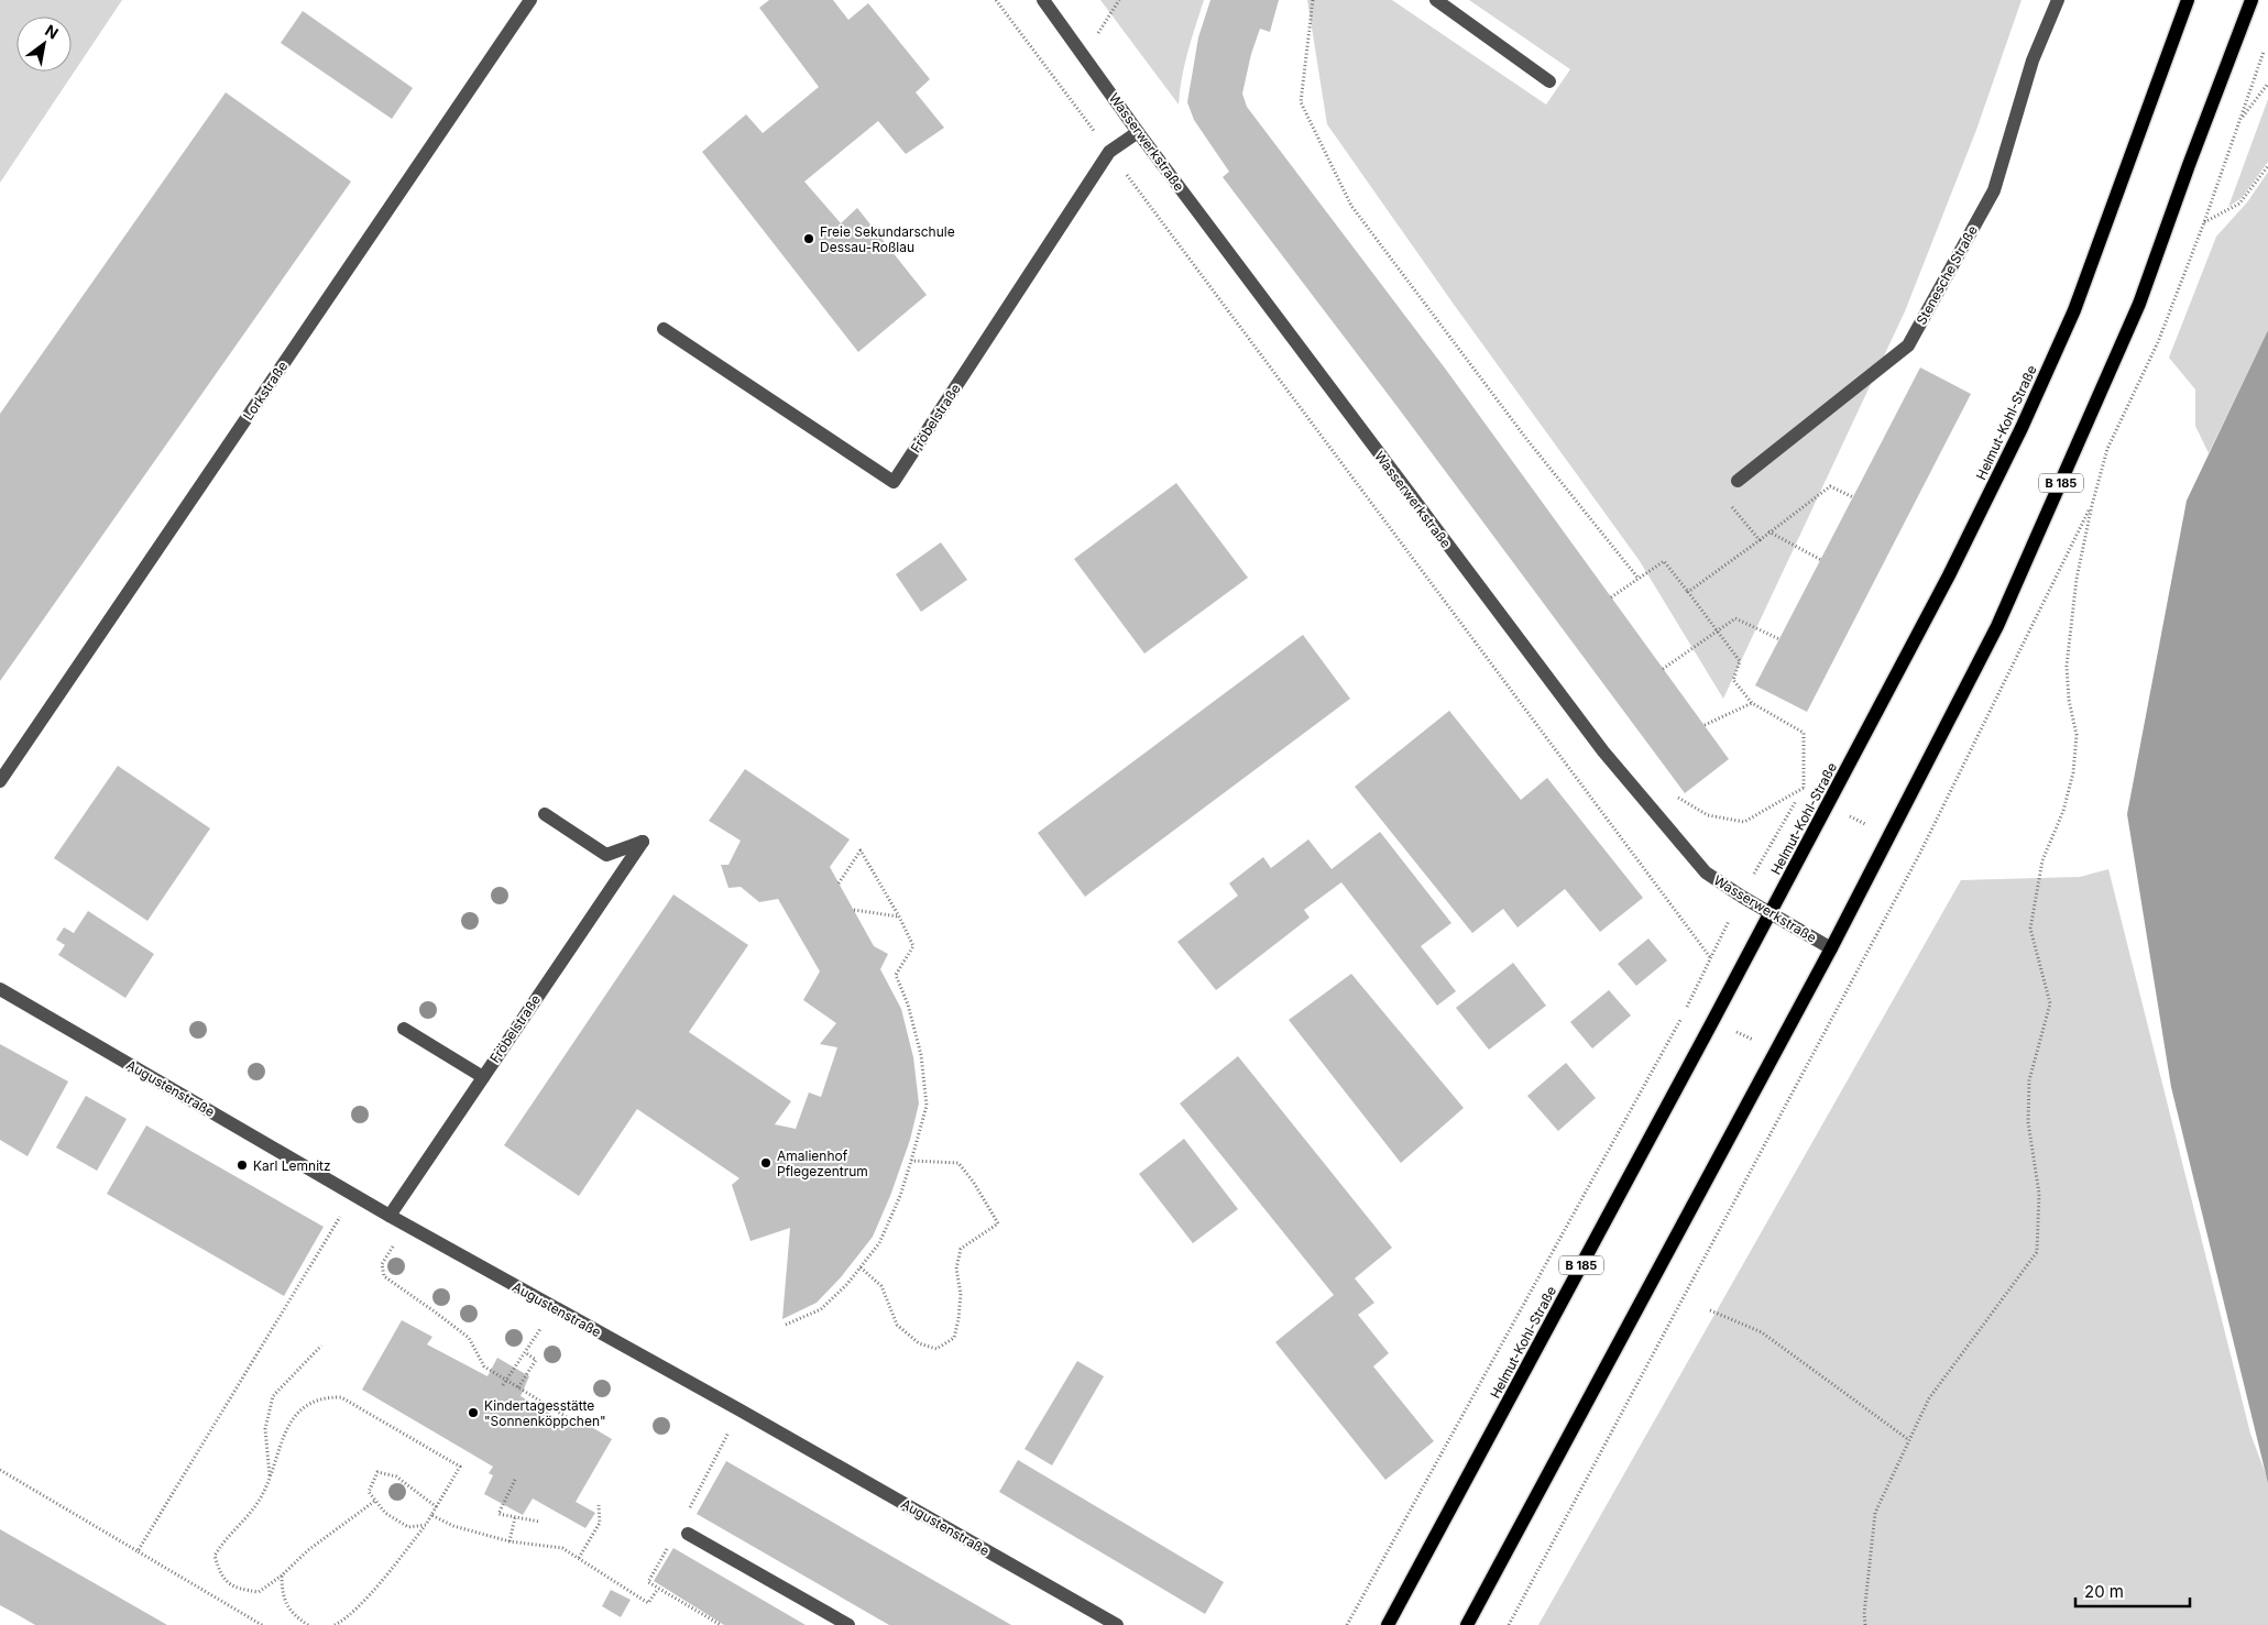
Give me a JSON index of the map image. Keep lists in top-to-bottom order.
{
  "streets": {
    "main road": ["Helmut-Kohl-Straße", "B 185"],
    "street": [
      "Wasserwerkstraße",
      "Stenesche Straße",
      "Lorkstraße",
      "Fröbelstraße",
      "Augustenstraße"
    ]
  },
  "crossings": [
    ["Wasserwerkstraße", "Fröbelstraße"],
    ["Wasserwerkstraße", "Helmut-Kohl-Straße"],
    ["Wasserwerkstraße", "B 185"],
    ["Fröbelstraße", "Augustenstraße"]
  ],
  "places": [
    "Freie Sekundarschule Dessau-Roßlau",
    "Amalienhof Pflegezentrum",
    "Karl Lemnitz",
    "Kindertagesstätte \"Sonnenköppchen\""
  ],
  "scale_bar": "20 m",
  "north": "top right"
}
